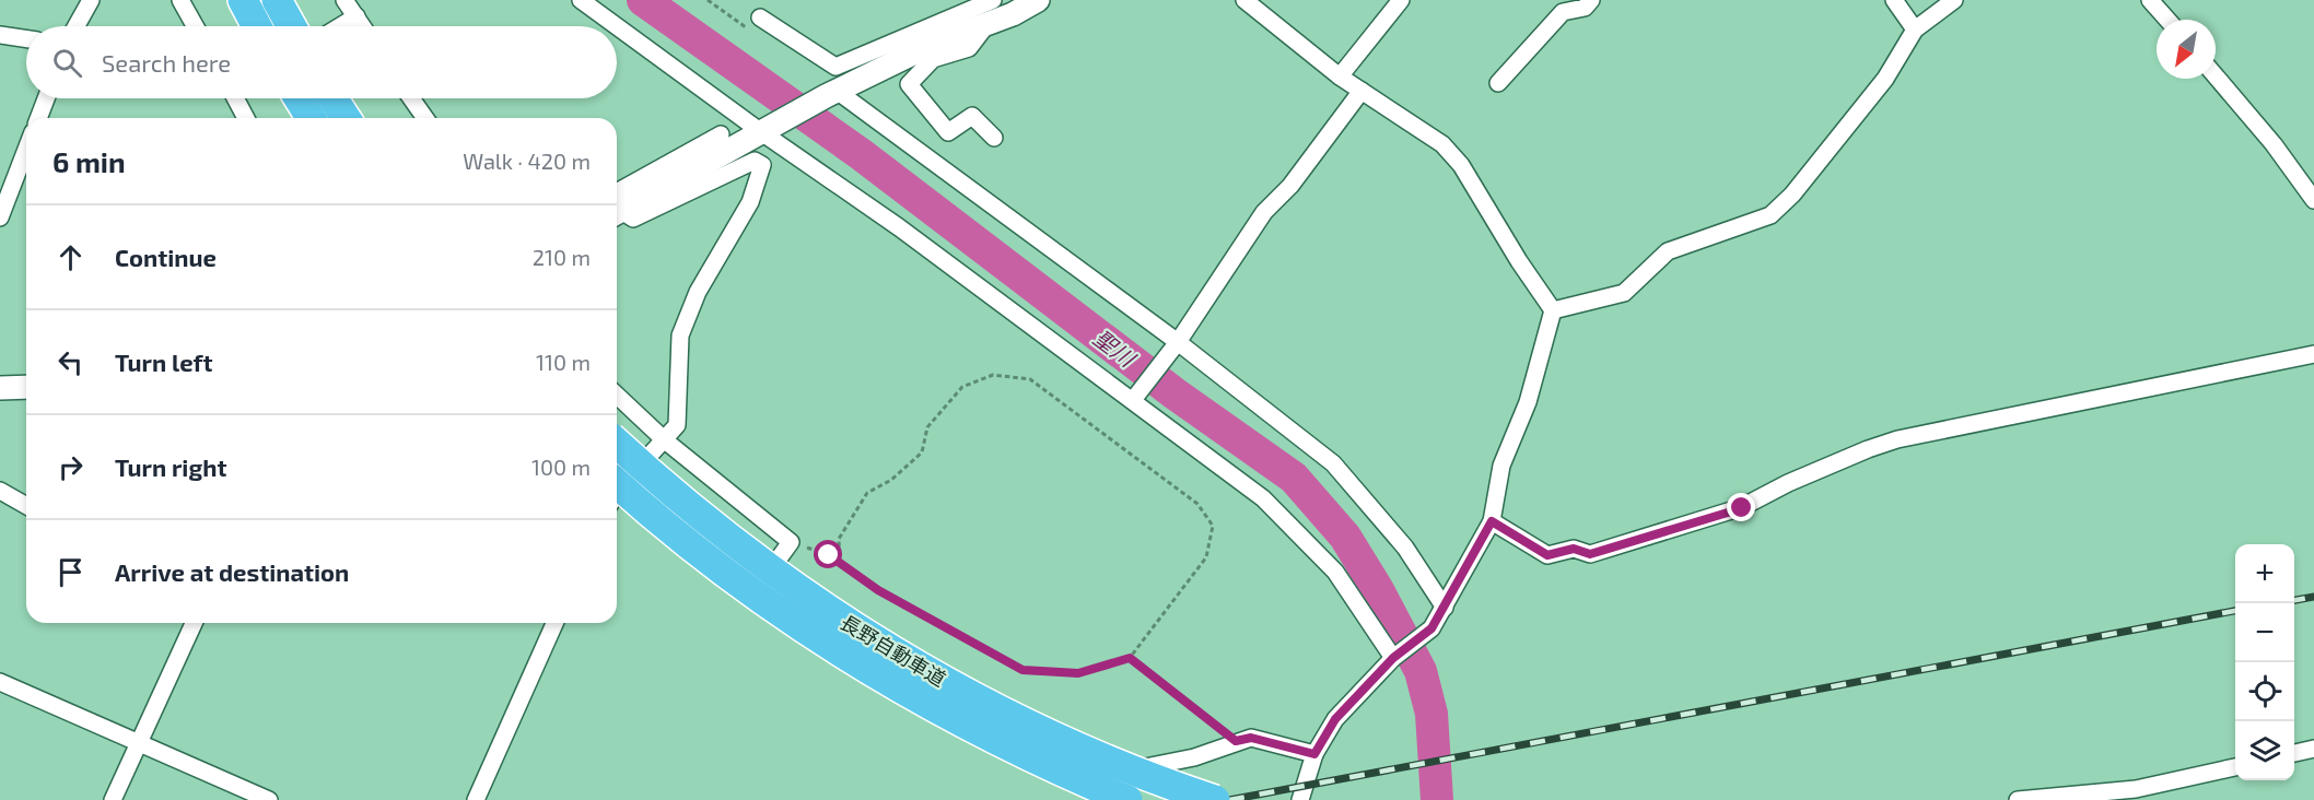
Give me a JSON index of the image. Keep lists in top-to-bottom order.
{
  "streets": {
    "highway": ["長野自動車道"]
  },
  "water": ["聖川"],
  "north": "bottom left",
  "page": {
    "search": "Search here",
    "heading": ["6 min", "Walk · 420 m"],
    "list": [
      ["Continue", "210 m"],
      ["Turn left", "110 m"],
      ["Turn right", "100 m"],
      "Arrive at destination"
    ],
    "map_buttons": ["+", "−"]
  }
}
